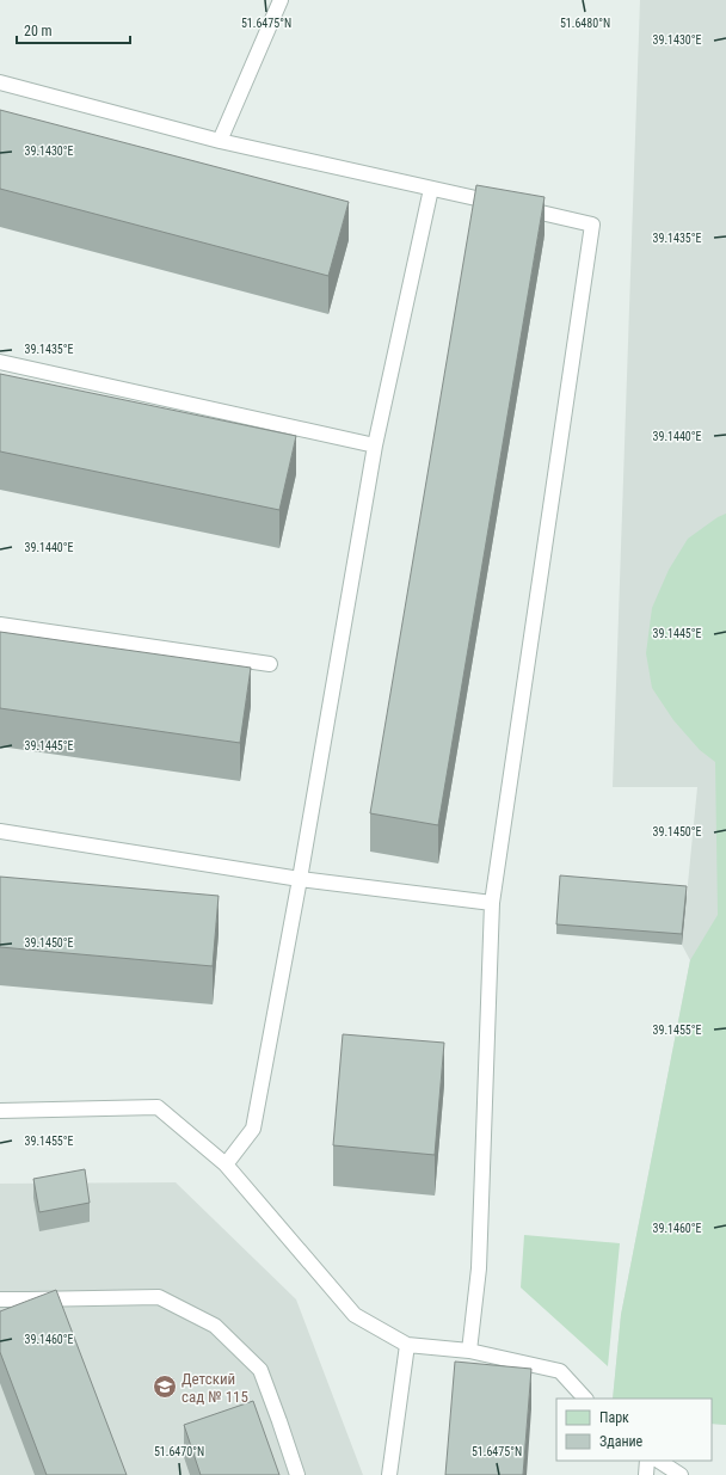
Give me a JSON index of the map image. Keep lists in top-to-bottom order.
{
  "places": {
    "school or university": ["Детский сад № 115"]
  },
  "legend": ["Парк", "Здание"],
  "scale_bar": "20 m",
  "coordinates": [
    "51.6475°N",
    "51.6480°N",
    "39.1430°E",
    "39.1435°E",
    "39.1440°E",
    "39.1445°E",
    "39.1450°E",
    "39.1455°E",
    "39.1460°E",
    "51.6470°N"
  ]
}
